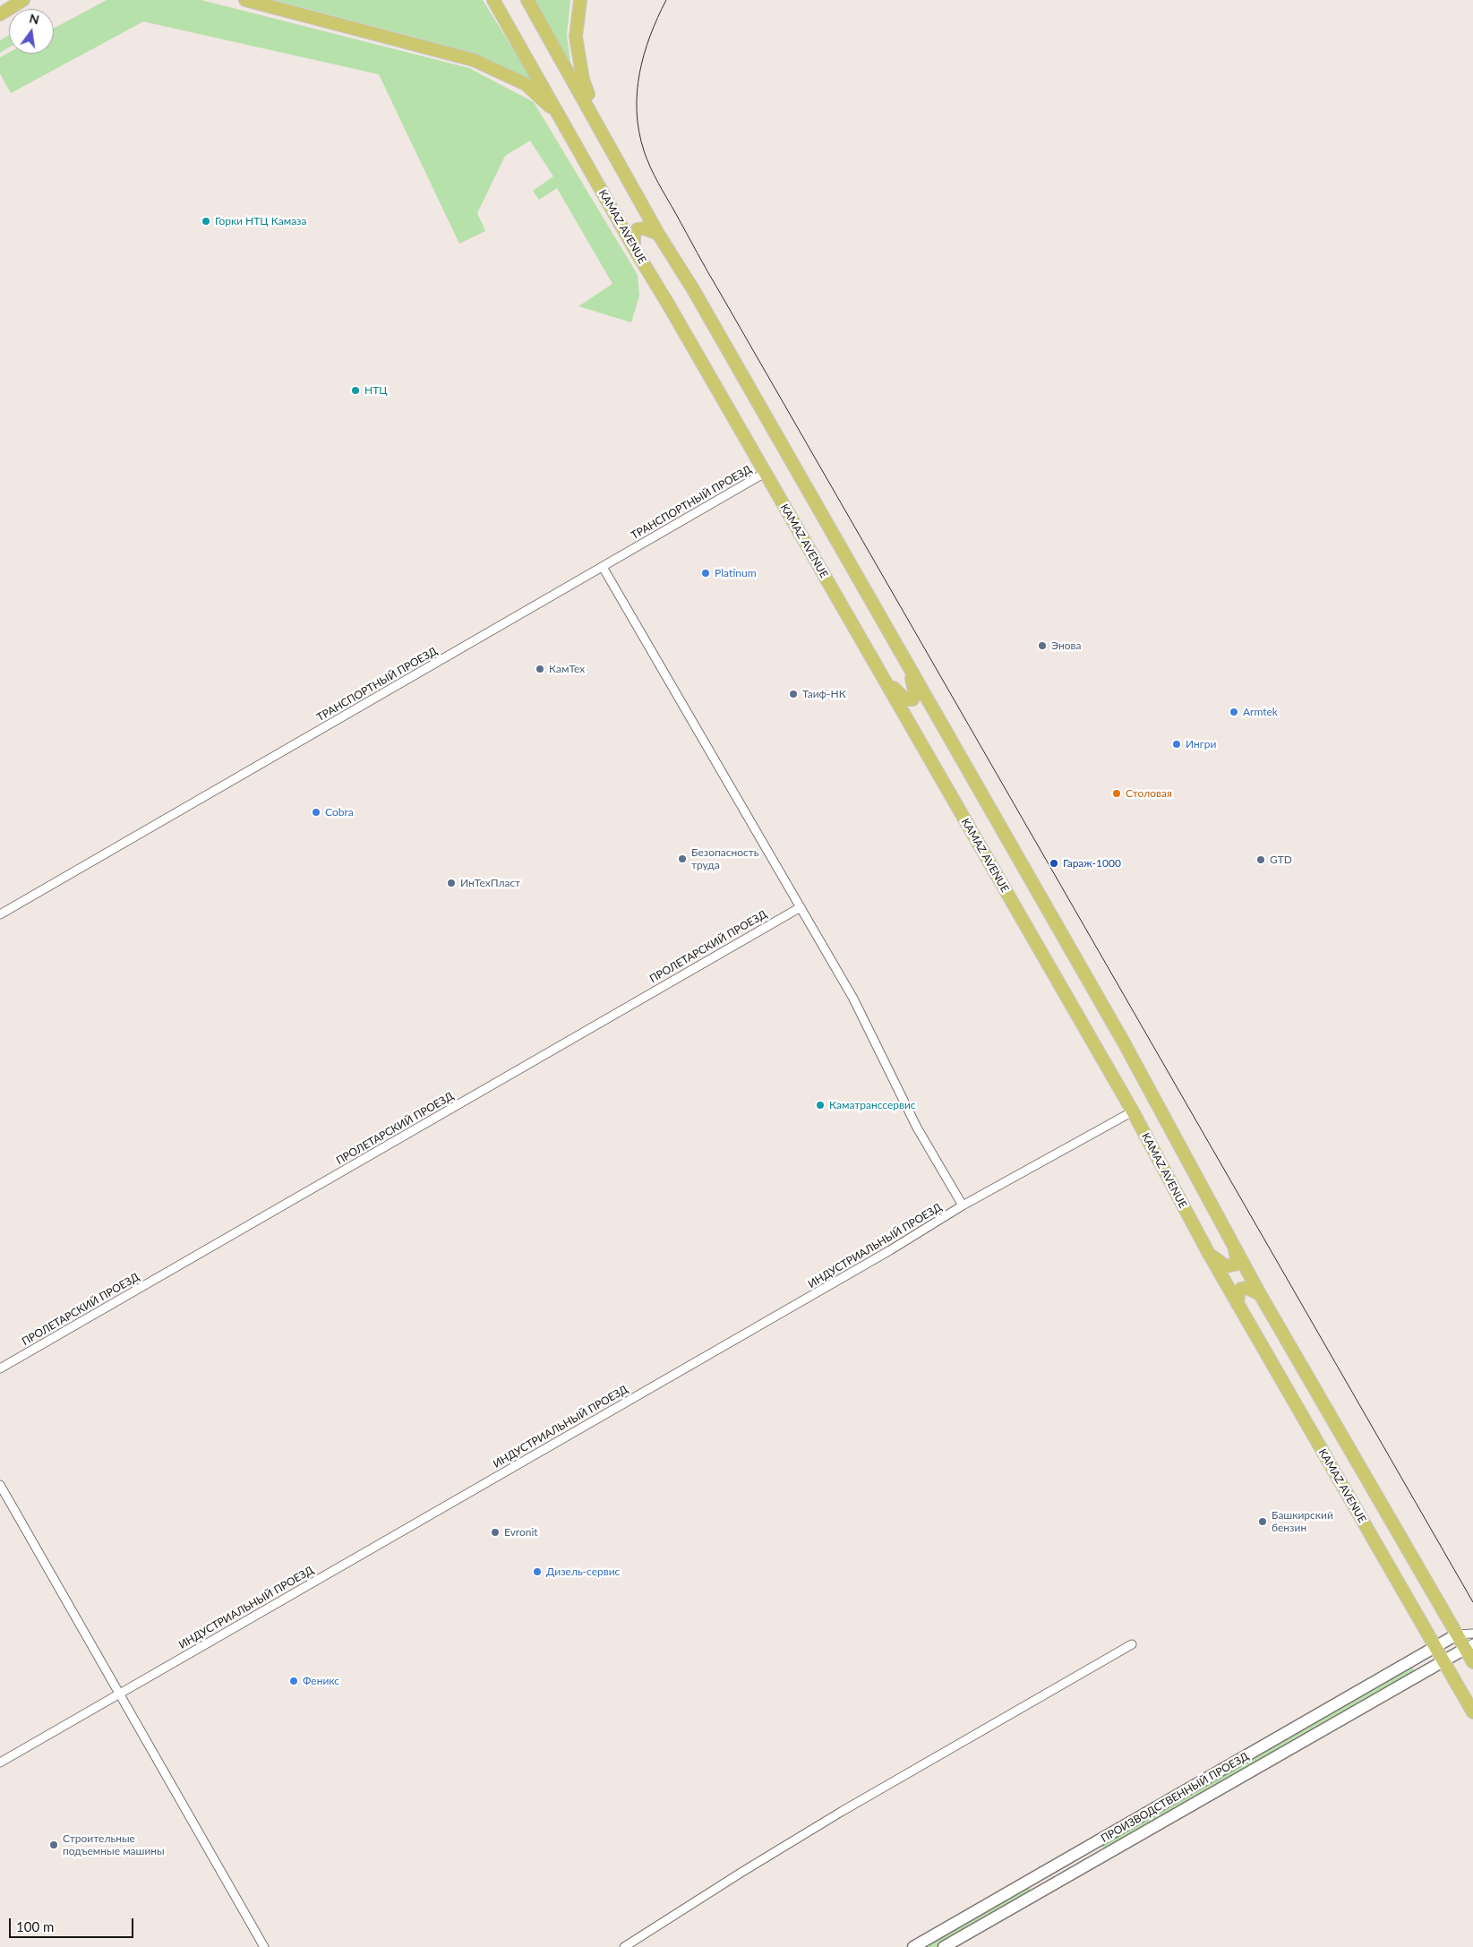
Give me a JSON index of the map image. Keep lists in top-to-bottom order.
{
  "streets": {
    "main road": ["KAMAZ AVENUE"],
    "street": [
      "ТРАНСПОРТНЫЙ ПРОЕЗД",
      "ПРОЛЕТАРСКИЙ ПРОЕЗД",
      "ИНДУСТРИАЛЬНЫЙ ПРОЕЗД",
      "ПРОИЗВОДСТВЕННЫЙ ПРОЕЗД"
    ]
  },
  "crossings": [
    ["KAMAZ AVENUE", "ТРАНСПОРТНЫЙ ПРОЕЗД"],
    ["KAMAZ AVENUE", "ИНДУСТРИАЛЬНЫЙ ПРОЕЗД"],
    ["KAMAZ AVENUE", "ПРОИЗВОДСТВЕННЫЙ ПРОЕЗД"]
  ],
  "places": [
    "Горки НТЦ Камаза",
    "НТЦ",
    "Platinum",
    "Энова",
    "КамТех",
    "Таиф-НК",
    "Armtek",
    "Ингри",
    "Столовая",
    "Cobra",
    "Безопасность труда",
    "GTD",
    "Гараж-1000",
    "ИнТехПласт",
    "Каматранссервис",
    "Башкирский бензин",
    "Evronit",
    "Дизель-сервис",
    "Феникс",
    "Строительные подъемные машины"
  ],
  "scale_bar": "100 m",
  "north": "top"
}
